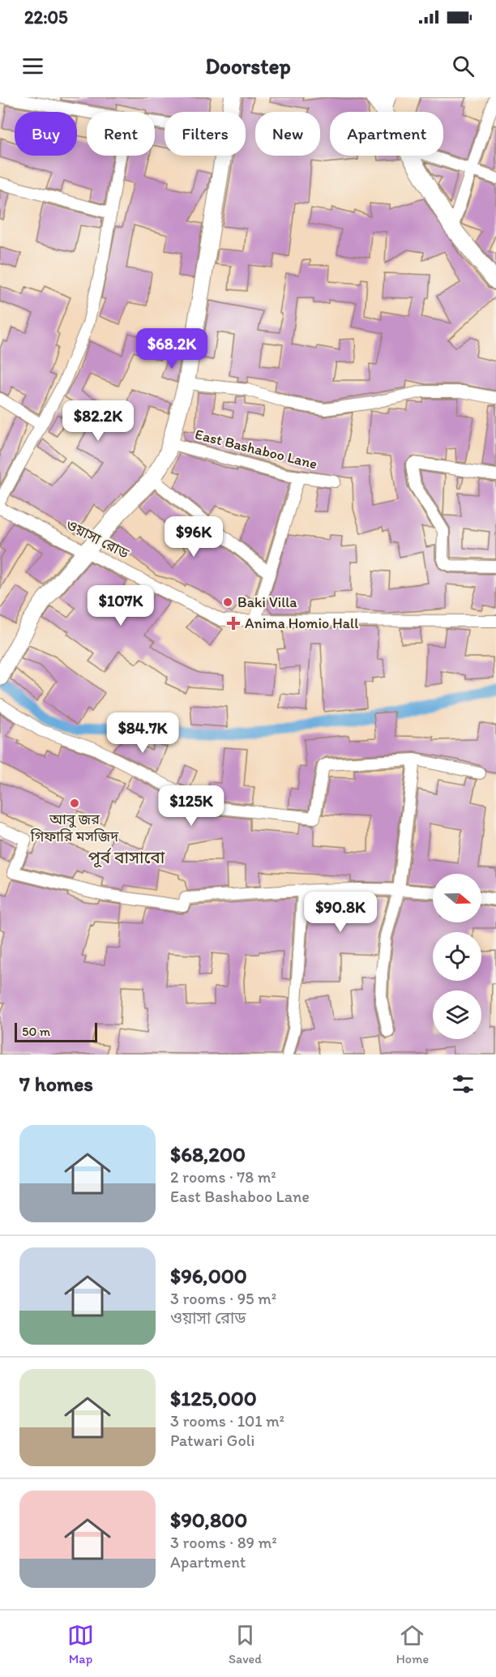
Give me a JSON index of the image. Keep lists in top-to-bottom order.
{
  "streets": {
    "street": ["East Bashaboo Lane", "ওয়াসা রোড"]
  },
  "districts": ["পূর্ব বাসাবো"],
  "places": {
    "other": ["Baki Villa", "আবু জর গিফারি মসজিদ"],
    "health": ["Anima Homio Hall"]
  },
  "scale_bar": "50 m",
  "north": "right",
  "page": {
    "status": "22:05",
    "header": "Doorstep",
    "chip": [
      "Buy",
      "Rent",
      "Filters",
      "New",
      "Apartment"
    ],
    "price": [
      "$68.2K",
      "$82.2K",
      "$96K",
      "$107K",
      "$84.7K",
      "$125K",
      "$90.8K"
    ],
    "scale": "50 m",
    "heading": "7 homes",
    "list": [
      {
        "name": "$68,200",
        "note": "2 rooms · 78 m² · East Bashaboo Lane"
      },
      {
        "name": "$96,000",
        "note": "3 rooms · 95 m² · ওয়াসা রোড"
      },
      {
        "name": "$125,000",
        "note": "3 rooms · 101 m² · Patwari Goli"
      },
      {
        "name": "$90,800",
        "note": "3 rooms · 89 m² · Apartment"
      }
    ],
    "tabs": ["Map", "Saved", "Home"]
  }
}
